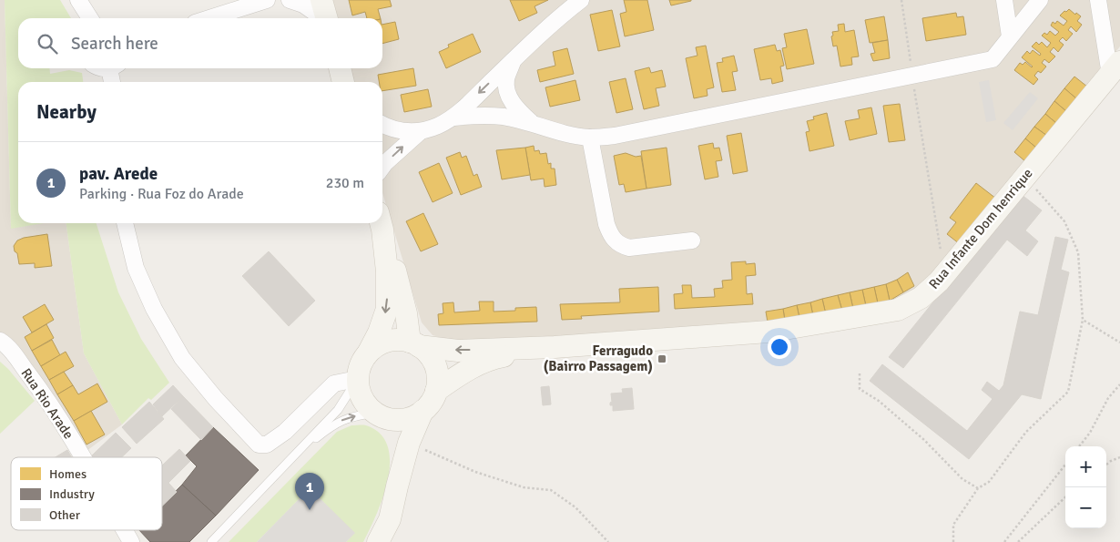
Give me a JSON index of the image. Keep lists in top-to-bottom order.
{
  "streets": {
    "street": ["Rua Infante Dom henrique", "Rua Rio Arade"]
  },
  "places": {
    "transit": ["Ferragudo (Bairro Passagem)"]
  },
  "legend": ["Homes", "Industry", "Other"],
  "page": {
    "search": "Search here",
    "heading": "Nearby",
    "list": [
      {
        "mark": "1",
        "name": "pav. Arede",
        "note": "Parking · Rua Foz do Arade",
        "value": "230 m"
      }
    ],
    "map_buttons": ["+", "−"],
    "pins": "1"
  }
}
